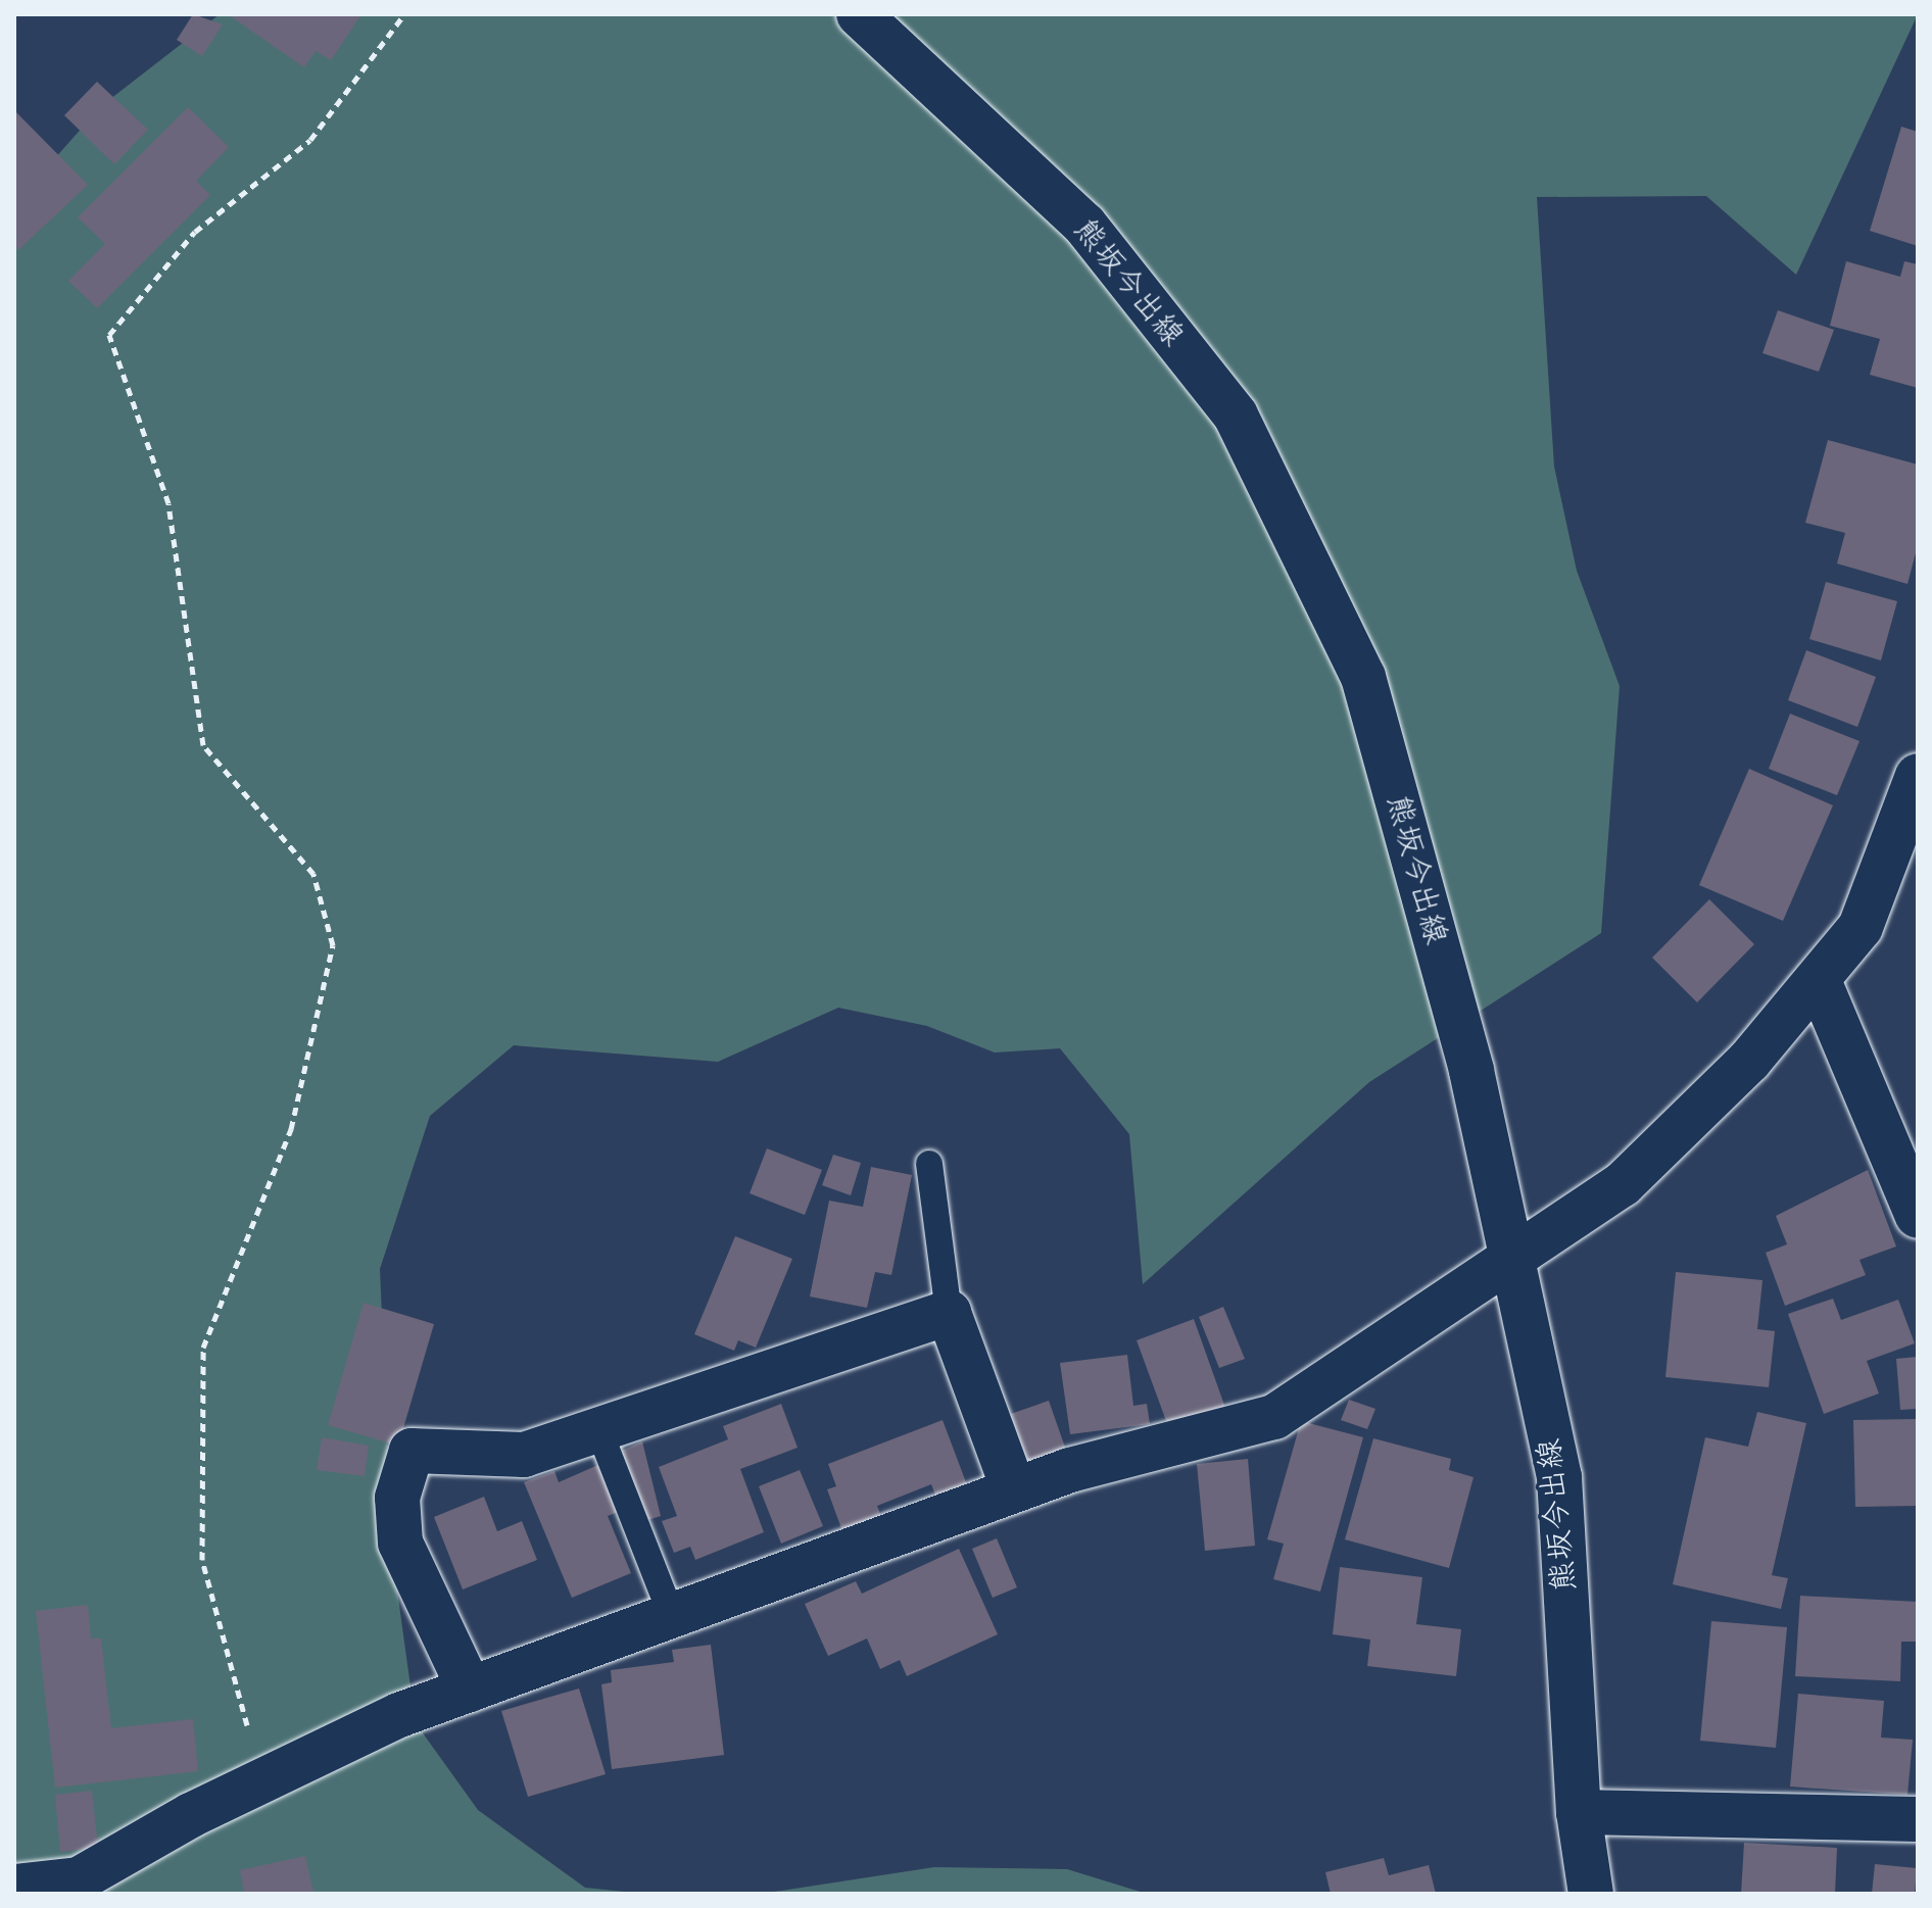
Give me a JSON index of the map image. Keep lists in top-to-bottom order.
{
  "streets": {
    "street": ["熊坂今出線"]
  }
}
